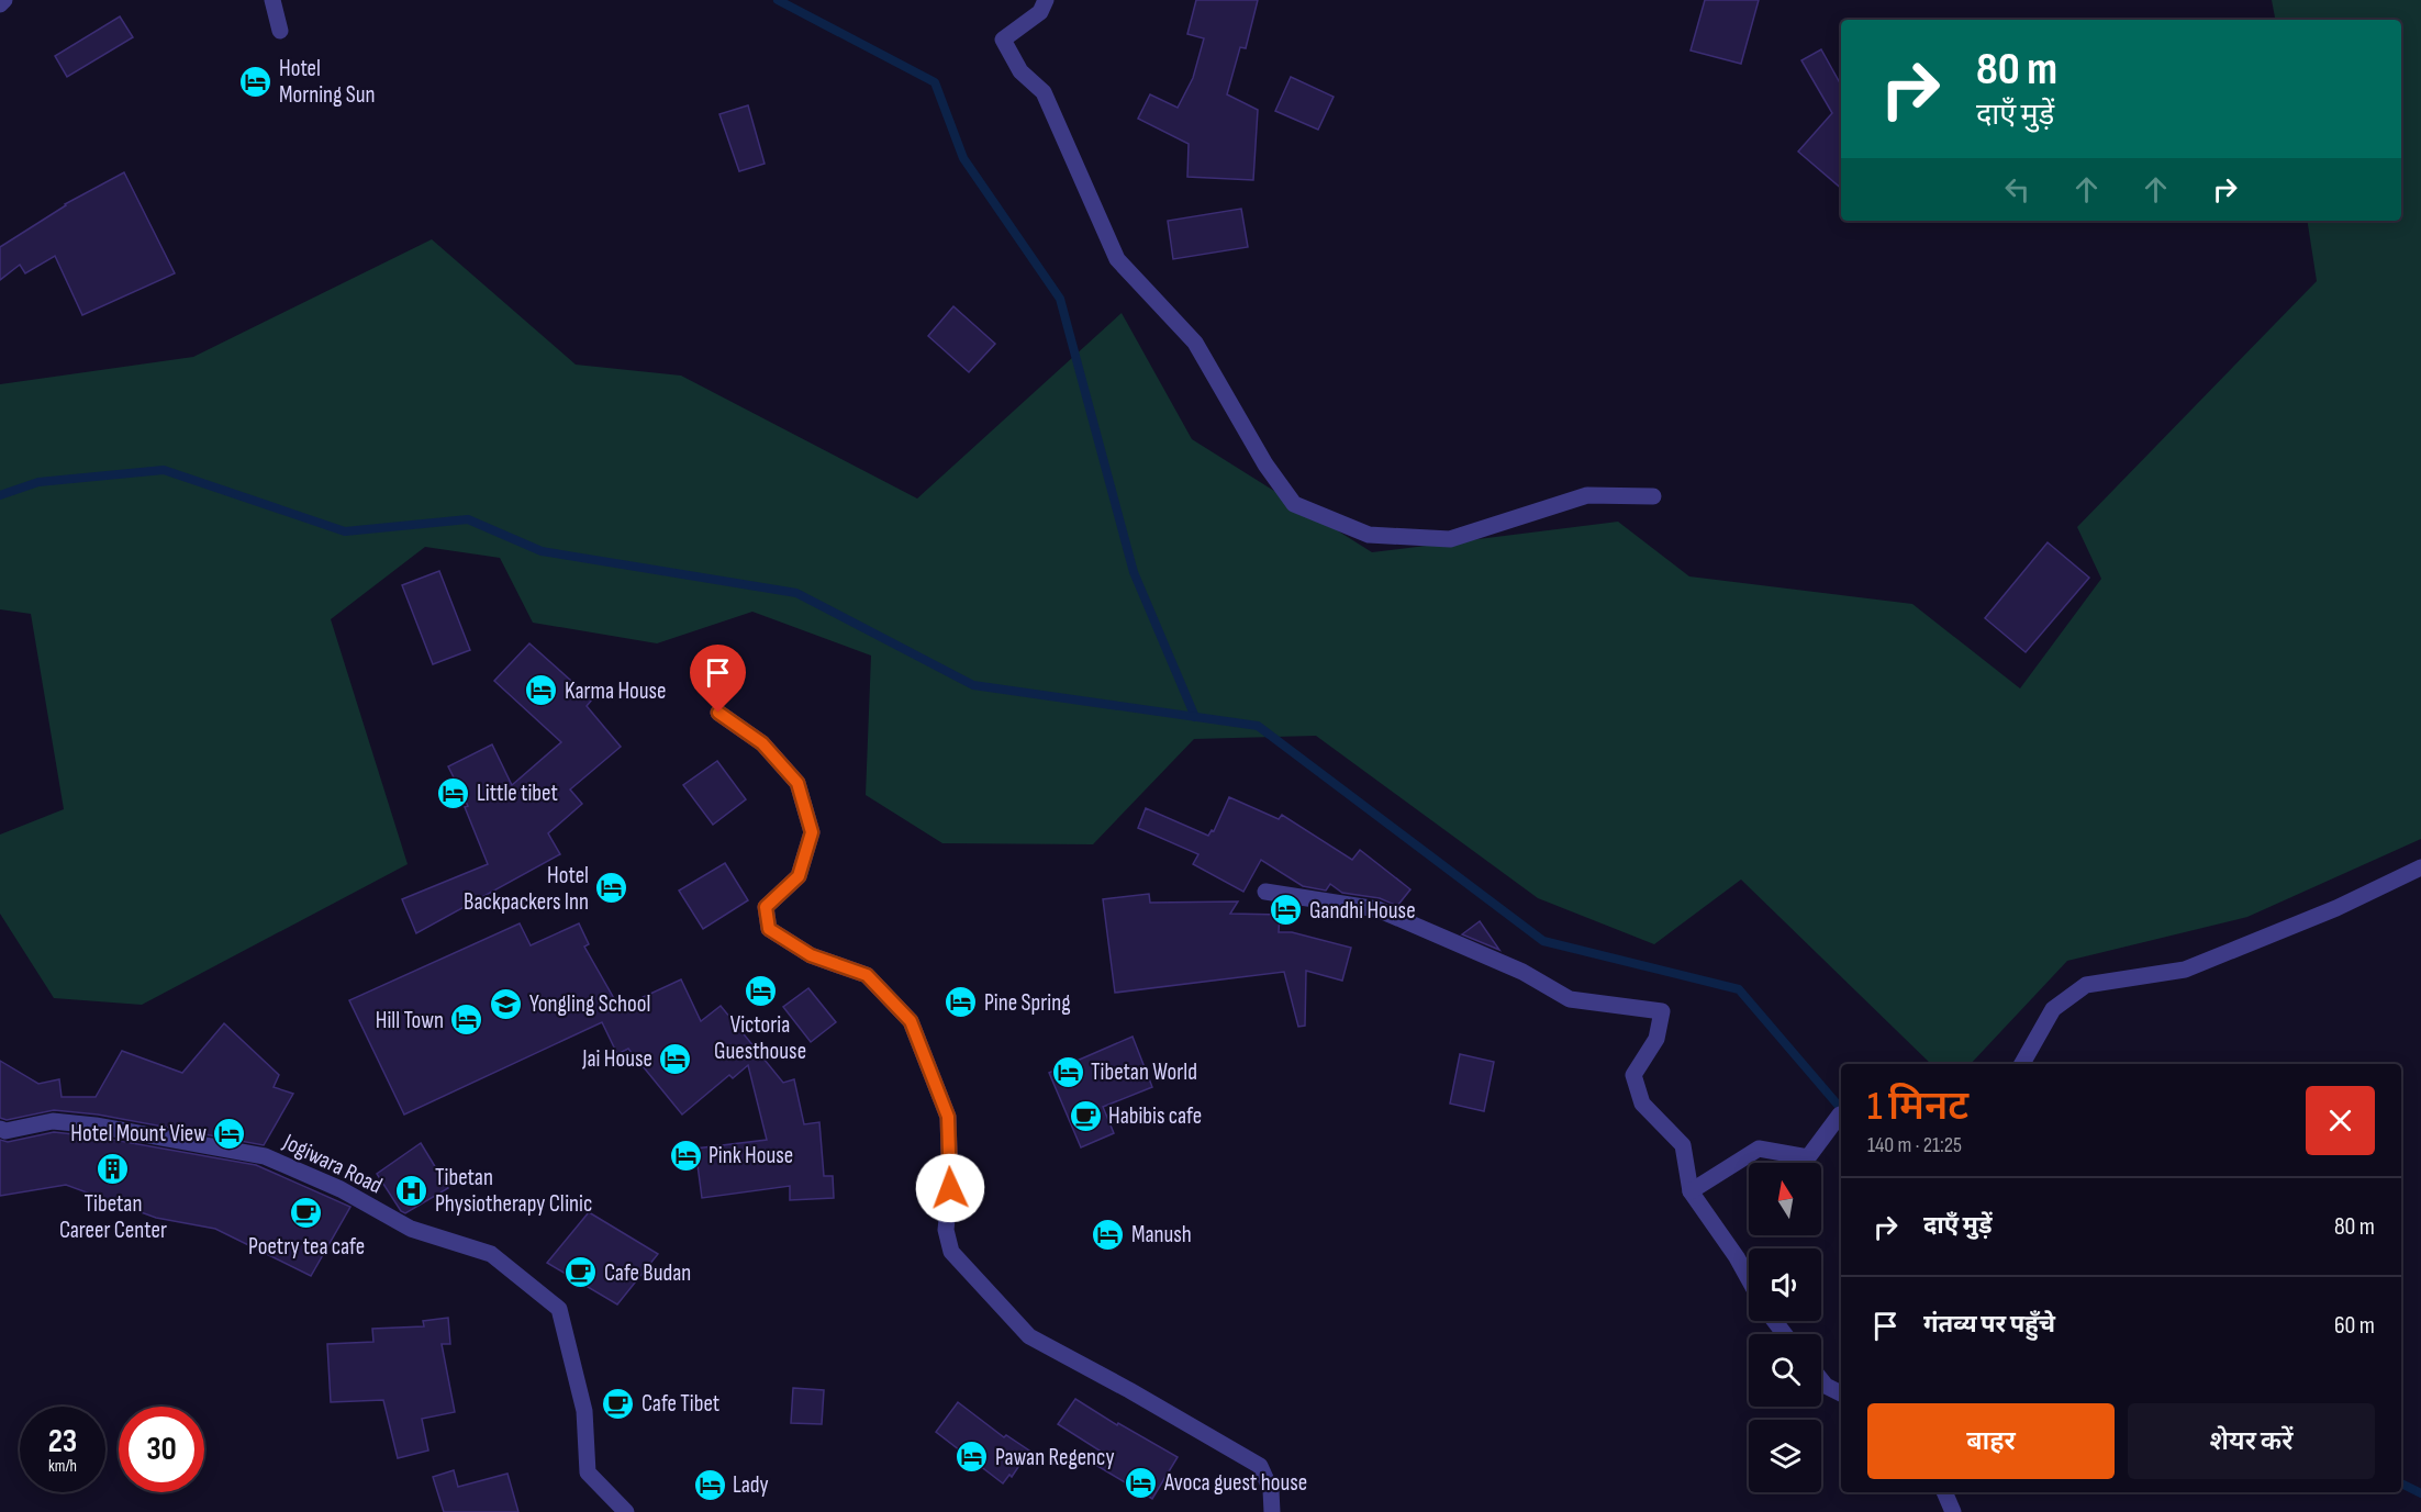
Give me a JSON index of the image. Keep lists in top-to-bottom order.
{
  "streets": {
    "street": ["Jogiwara Road"]
  },
  "places": {
    "hotel": [
      "Hotel Morning Sun",
      "Karma House",
      "Little tibet",
      "Hotel Backpackers Inn",
      "Gandhi House",
      "Victoria Guesthouse",
      "Pine Spring",
      "Hill Town",
      "Jai House",
      "Tibetan World",
      "Hotel Mount View",
      "Pink House",
      "Manush",
      "Pawan Regency",
      "Avoca guest house",
      "Lady"
    ],
    "school or university": ["Yongling School"],
    "cafe": [
      "Habibis cafe",
      "Poetry tea cafe",
      "Cafe Budan",
      "Cafe Tibet"
    ],
    "building": ["Tibetan Career Center"],
    "hospital": ["Tibetan Physiotherapy Clinic"]
  },
  "north": "top",
  "page": {
    "turn": ["80 m", "दाएँ मुड़ें"],
    "heading": ["1 मिनट", "140 m · 21:25"],
    "list": [
      {
        "name": "दाएँ मुड़ें",
        "value": "80 m"
      },
      {
        "name": "गंतव्य पर पहुँचे",
        "value": "60 m"
      }
    ],
    "buttons": ["बाहर", "शेयर करें"],
    "speed": "23 km/h",
    "limit": "30"
  }
}
